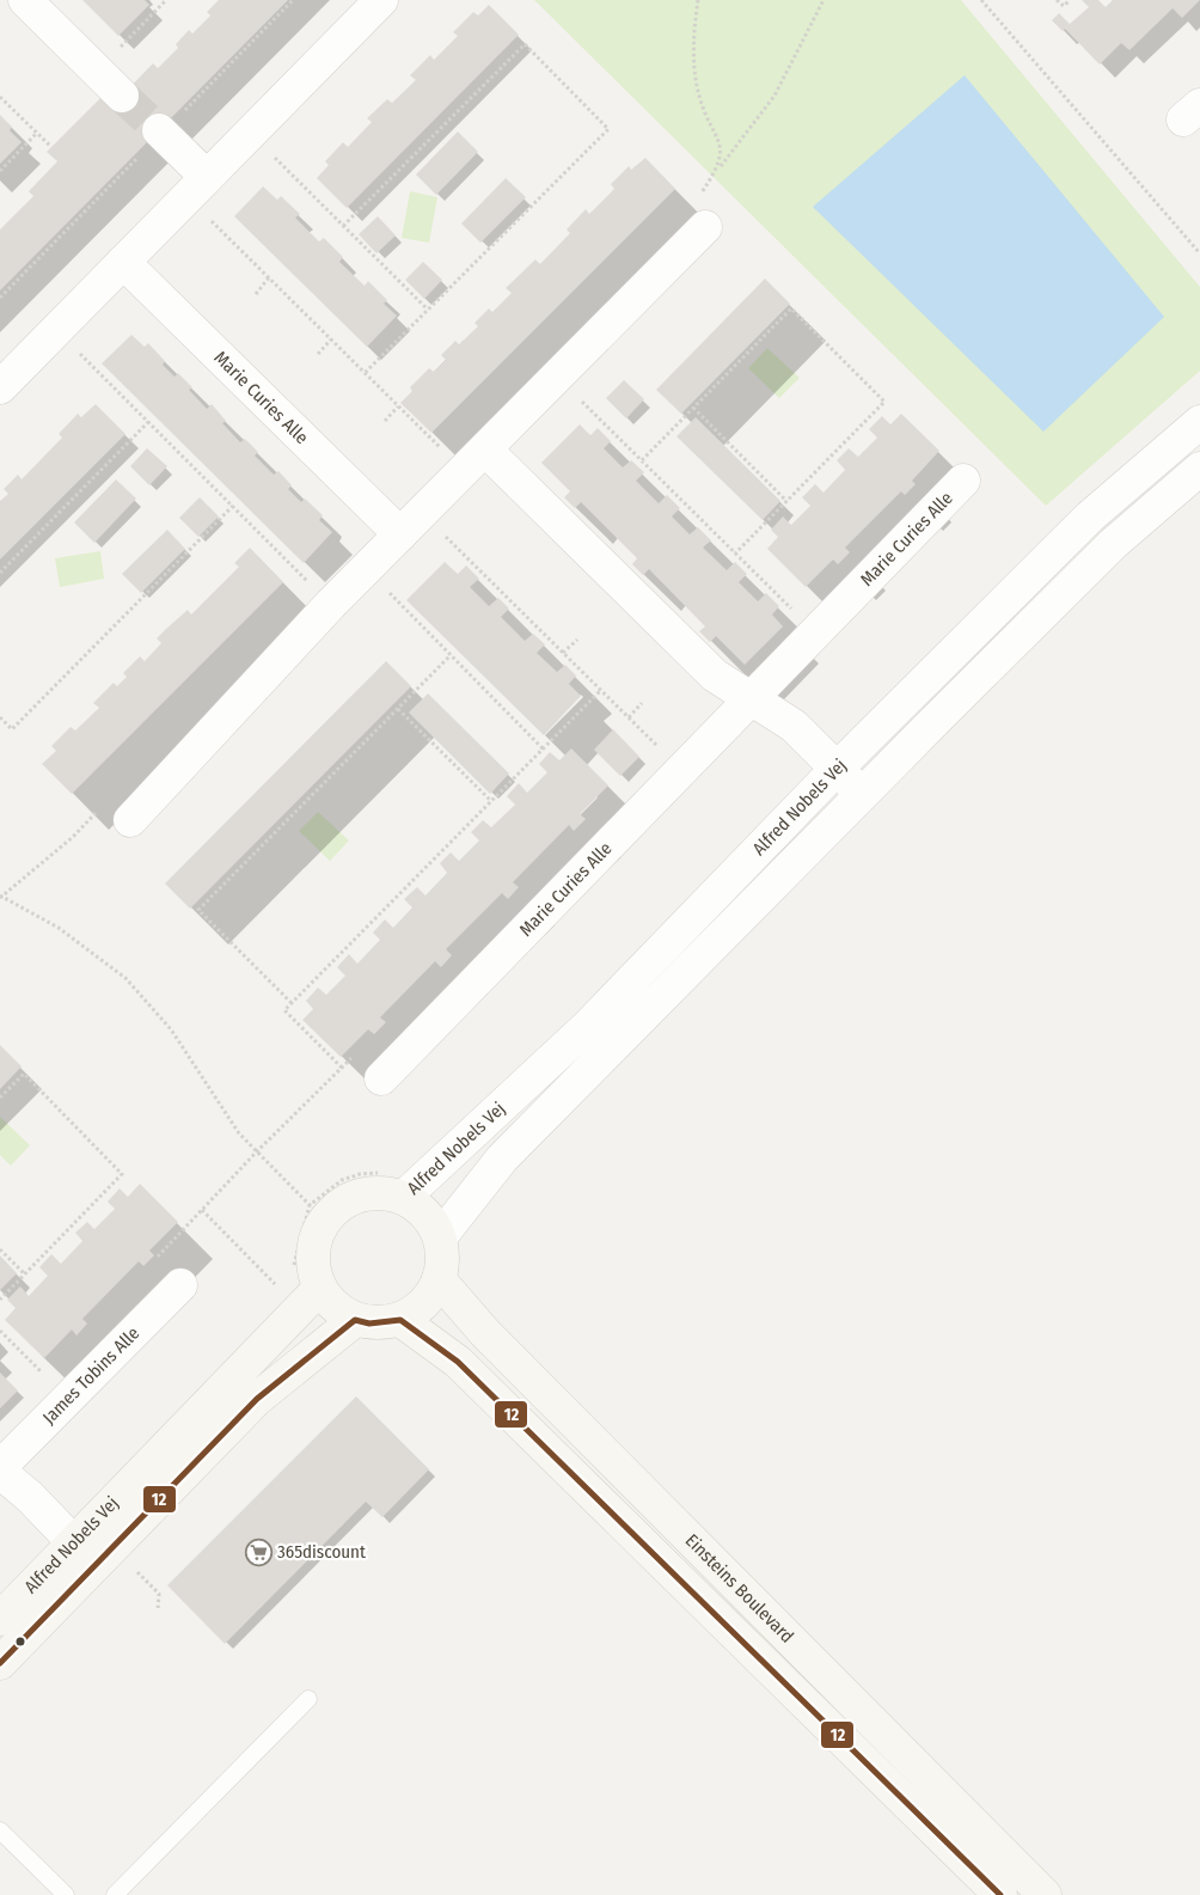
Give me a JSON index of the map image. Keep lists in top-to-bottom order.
{
  "streets": {
    "street": [
      "Marie Curies Alle",
      "Alfred Nobels Vej",
      "James Tobins Alle",
      "Einsteins Boulevard"
    ]
  },
  "crossings": [
    ["Alfred Nobels Vej", "Einsteins Boulevard"]
  ],
  "places": {
    "supermarket": ["365discount"]
  },
  "lines": ["transit line 12"]
}
